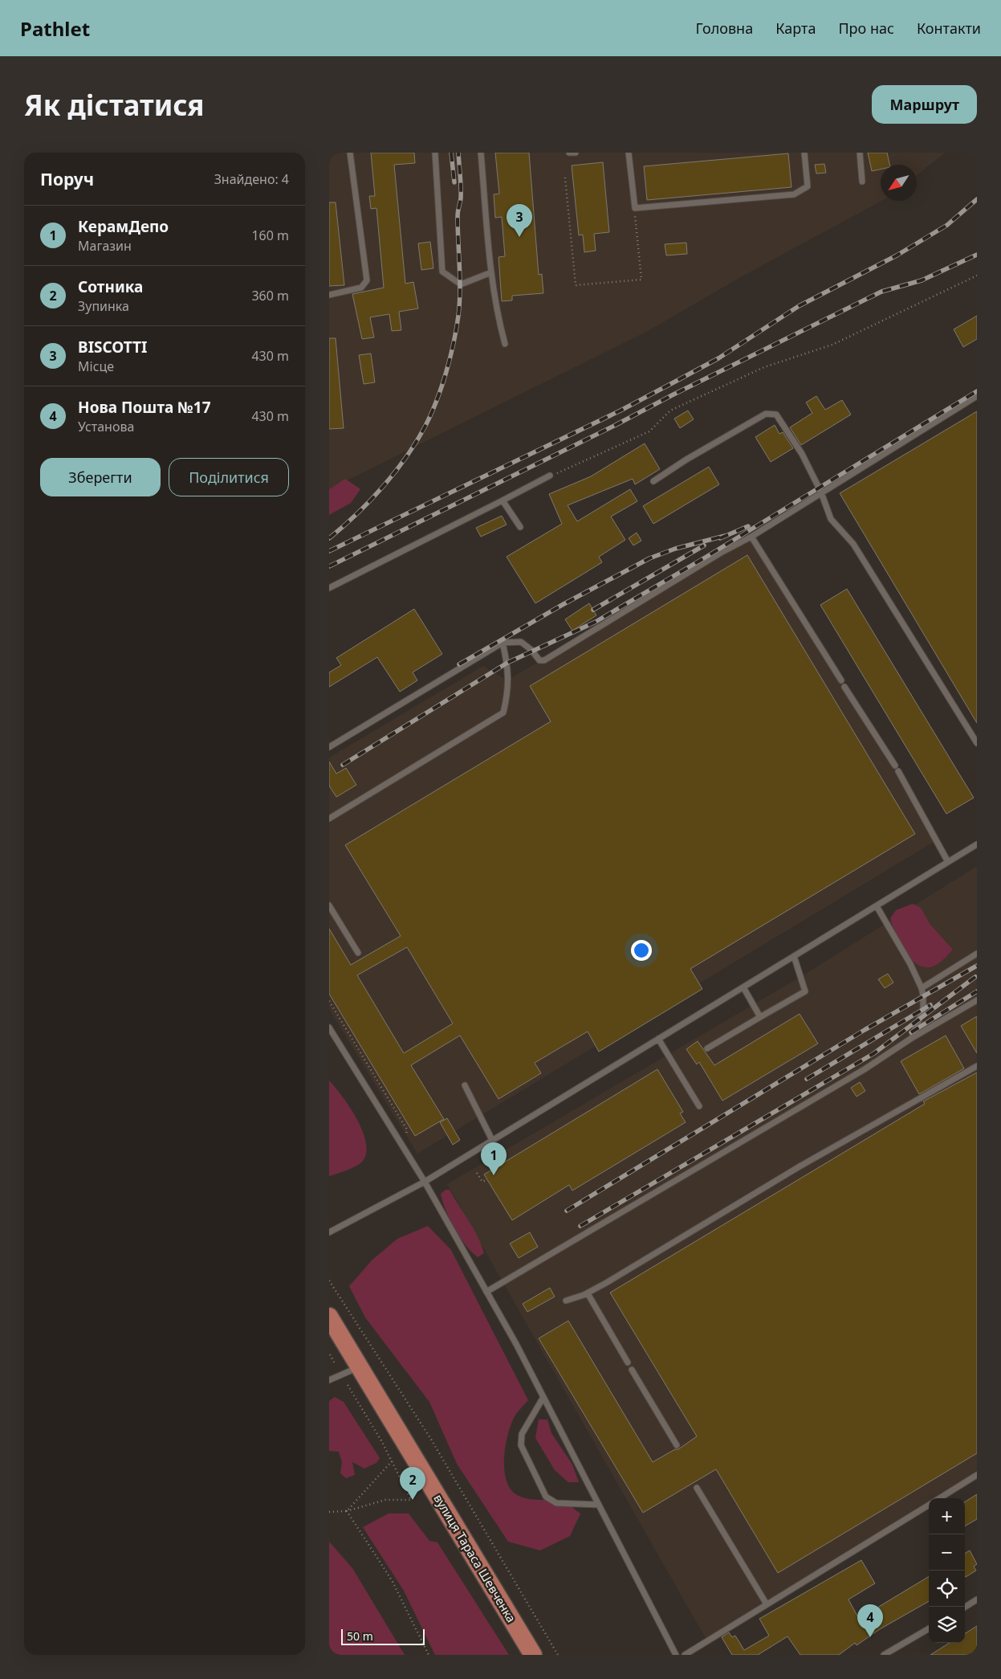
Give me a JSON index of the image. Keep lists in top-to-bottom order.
{
  "streets": {
    "main road": ["вулиця Тараса Шевченка"]
  },
  "scale_bar": "50 m",
  "north": "bottom left",
  "page": {
    "header": "Pathlet",
    "nav": [
      "Головна",
      "Карта",
      "Про нас",
      "Контакти"
    ],
    "buttons": [
      "Маршрут",
      ["Зберегти", "Поділитися"]
    ],
    "title": "Як дістатися",
    "heading": ["Поруч", "Знайдено: 4"],
    "pins": [
      "3",
      "1",
      "2",
      "4"
    ],
    "list": [
      {
        "mark": "1",
        "name": "КерамДепо",
        "note": "Магазин",
        "value": "160 m"
      },
      {
        "mark": "2",
        "name": "Сотника",
        "note": "Зупинка",
        "value": "360 m"
      },
      {
        "mark": "3",
        "name": "BISCOTTI",
        "note": "Місце",
        "value": "430 m"
      },
      {
        "mark": "4",
        "name": "Нова Пошта №17",
        "note": "Установа",
        "value": "430 m"
      }
    ],
    "map_buttons": ["+", "−"],
    "scale": "50 m"
  }
}
